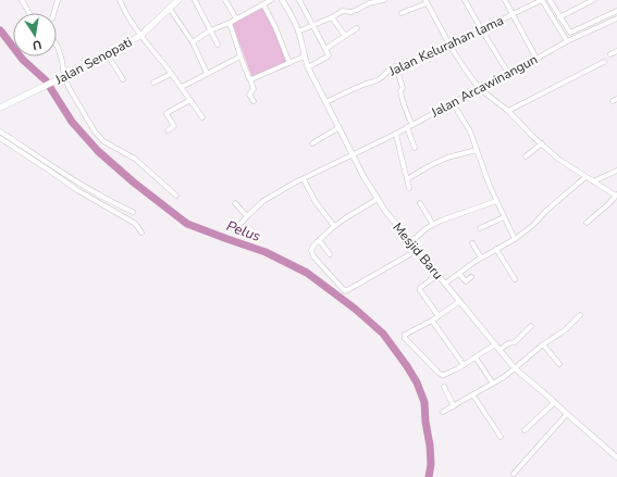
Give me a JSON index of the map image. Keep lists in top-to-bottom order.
{
  "streets": {
    "main road": ["Jalan Senopati"],
    "street": ["Jalan Kelurahan lama", "Jalan Arcawinangun", "Mesjid Baru"]
  },
  "crossings": [
    ["Jalan Kelurahan lama", "Mesjid Baru"],
    ["Jalan Arcawinangun", "Mesjid Baru"]
  ],
  "water": ["Pelus"],
  "north": "bottom"
}
